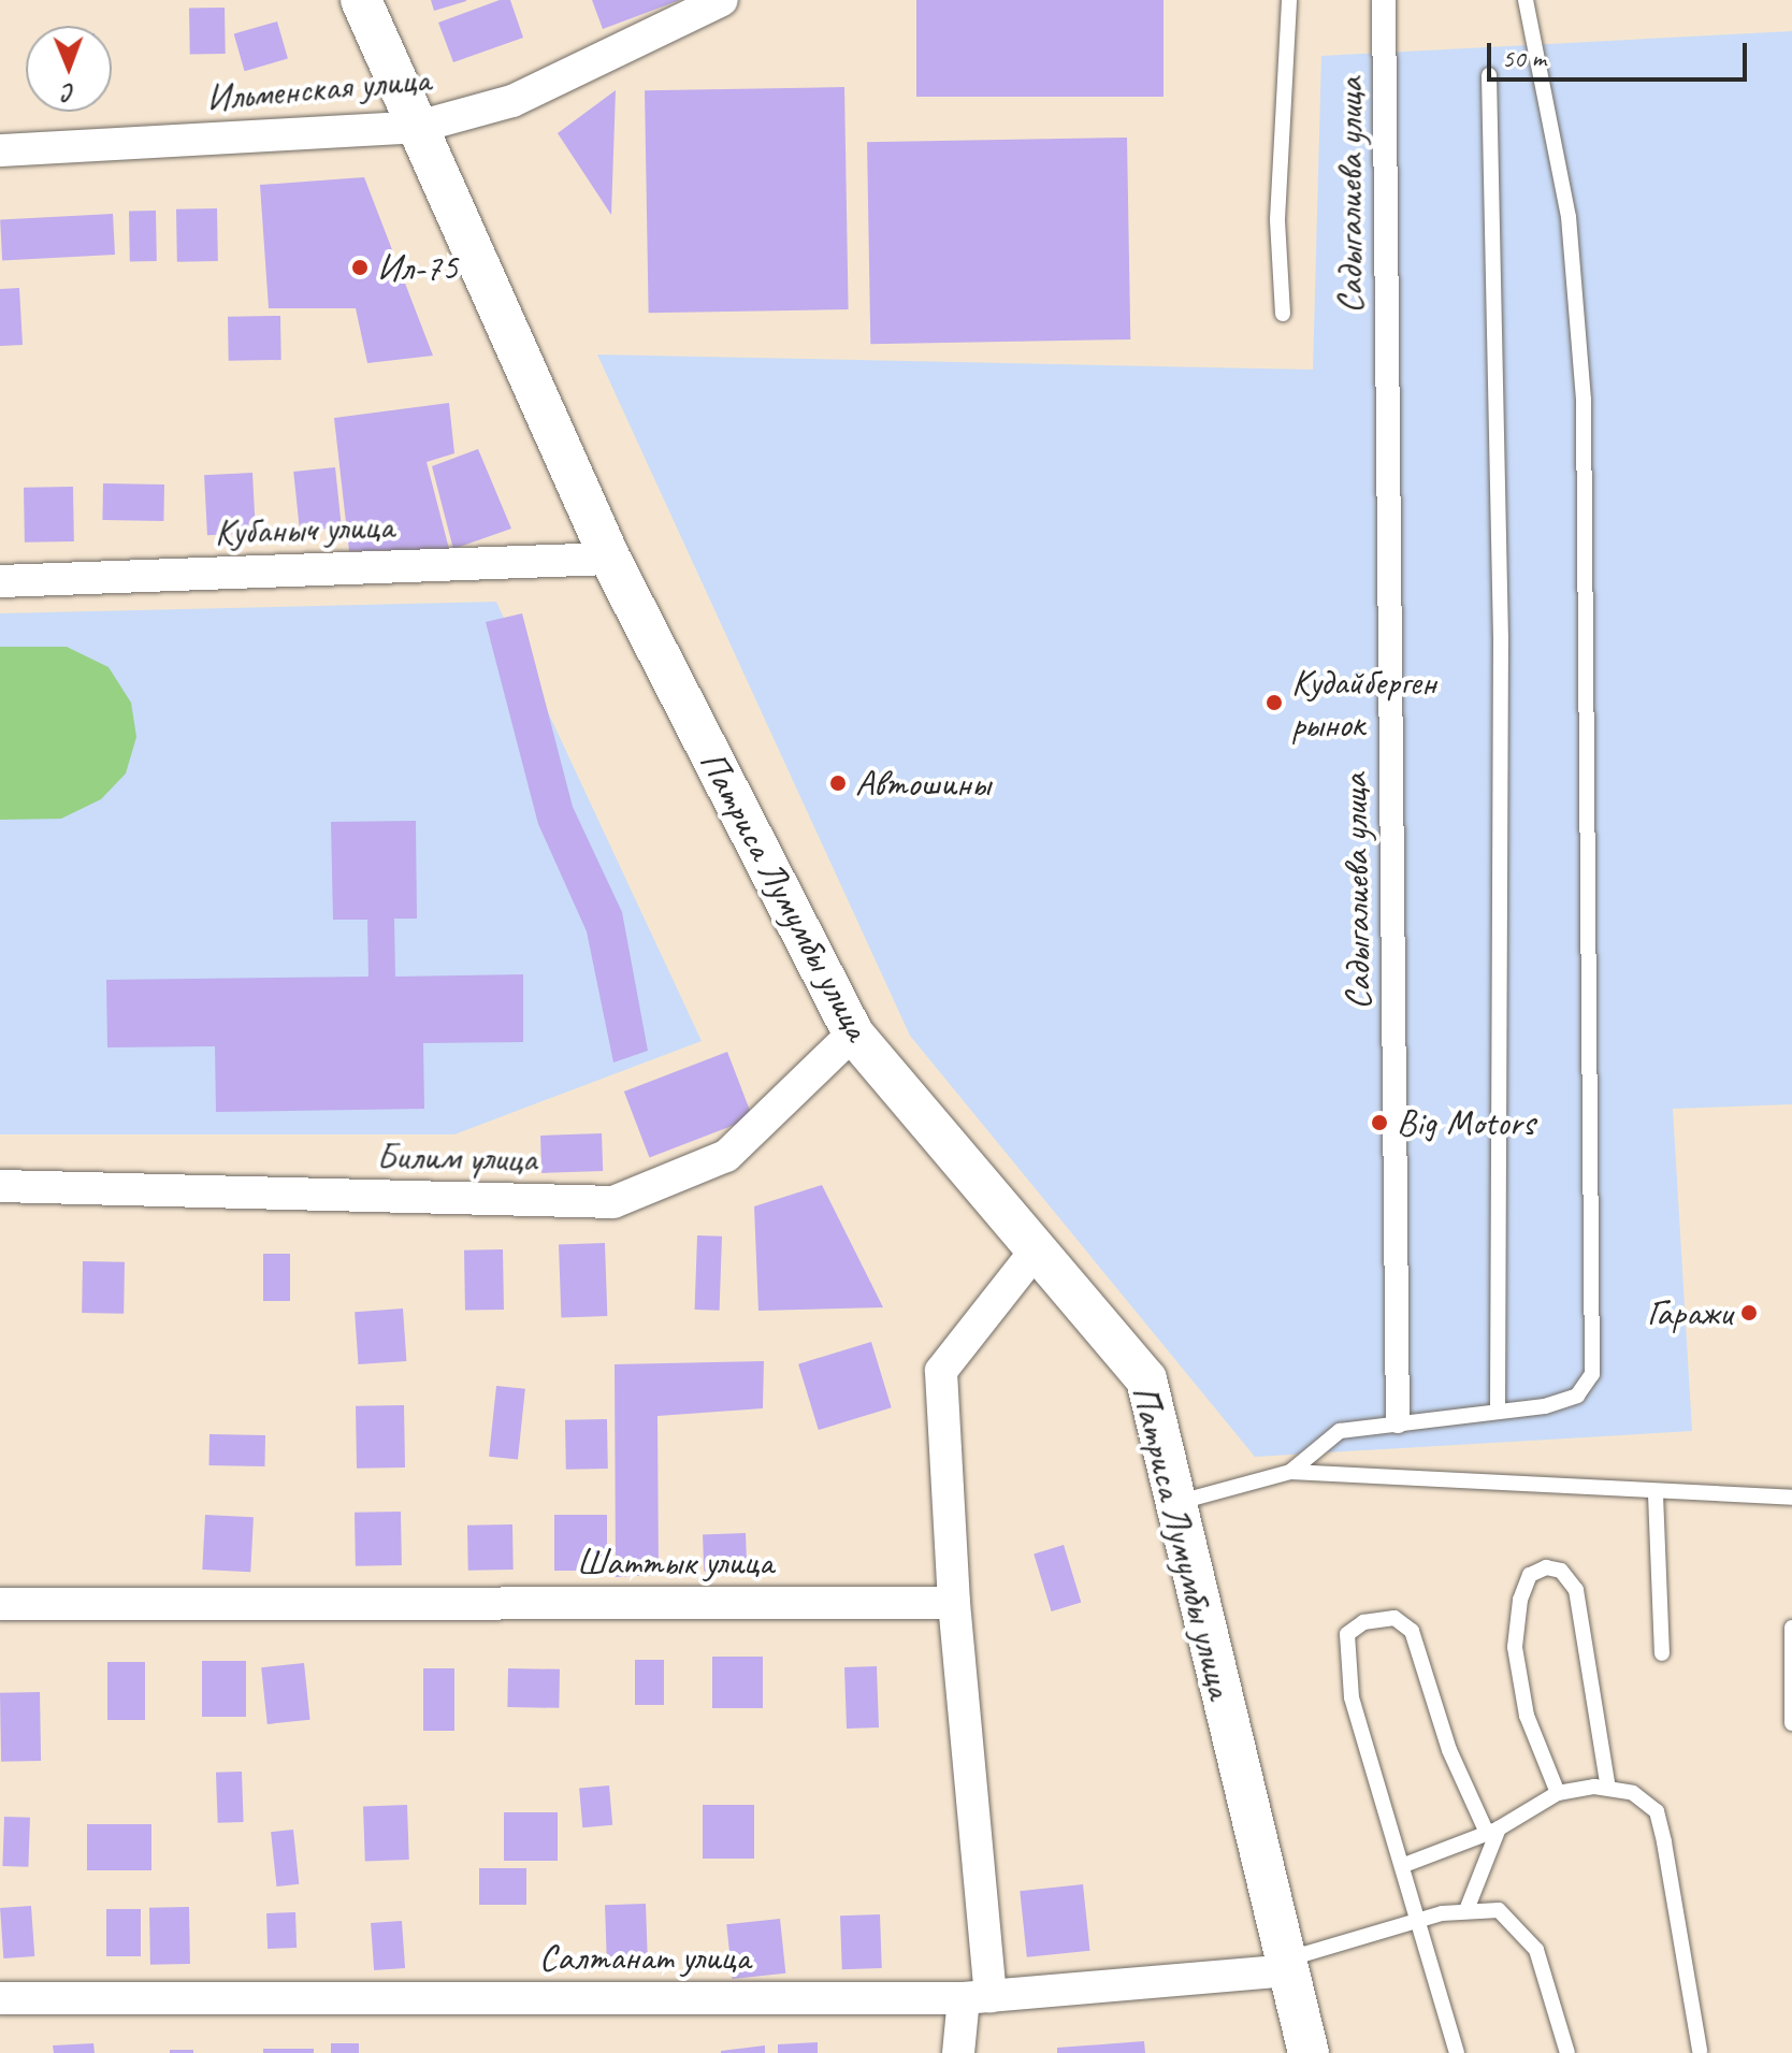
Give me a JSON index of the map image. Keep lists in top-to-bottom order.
{
  "streets": {
    "street": [
      "Ильменская улица",
      "Садыгалиева улица",
      "Кубаныч улица",
      "Патриса Лумумбы улица",
      "Билим улица",
      "Шаттык улица",
      "Салтанат улица"
    ]
  },
  "crossings": [
    ["Ильменская улица", "Патриса Лумумбы улица"],
    ["Кубаныч улица", "Патриса Лумумбы улица"],
    ["Патриса Лумумбы улица", "Билим улица"],
    ["Патриса Лумумбы улица", "Салтанат улица"]
  ],
  "places": [
    "Ил-75",
    "Кудайберген рынок",
    "Автошины",
    "Big Motors",
    "Гаражи"
  ],
  "scale_bar": "50 m",
  "north": "bottom"
}
